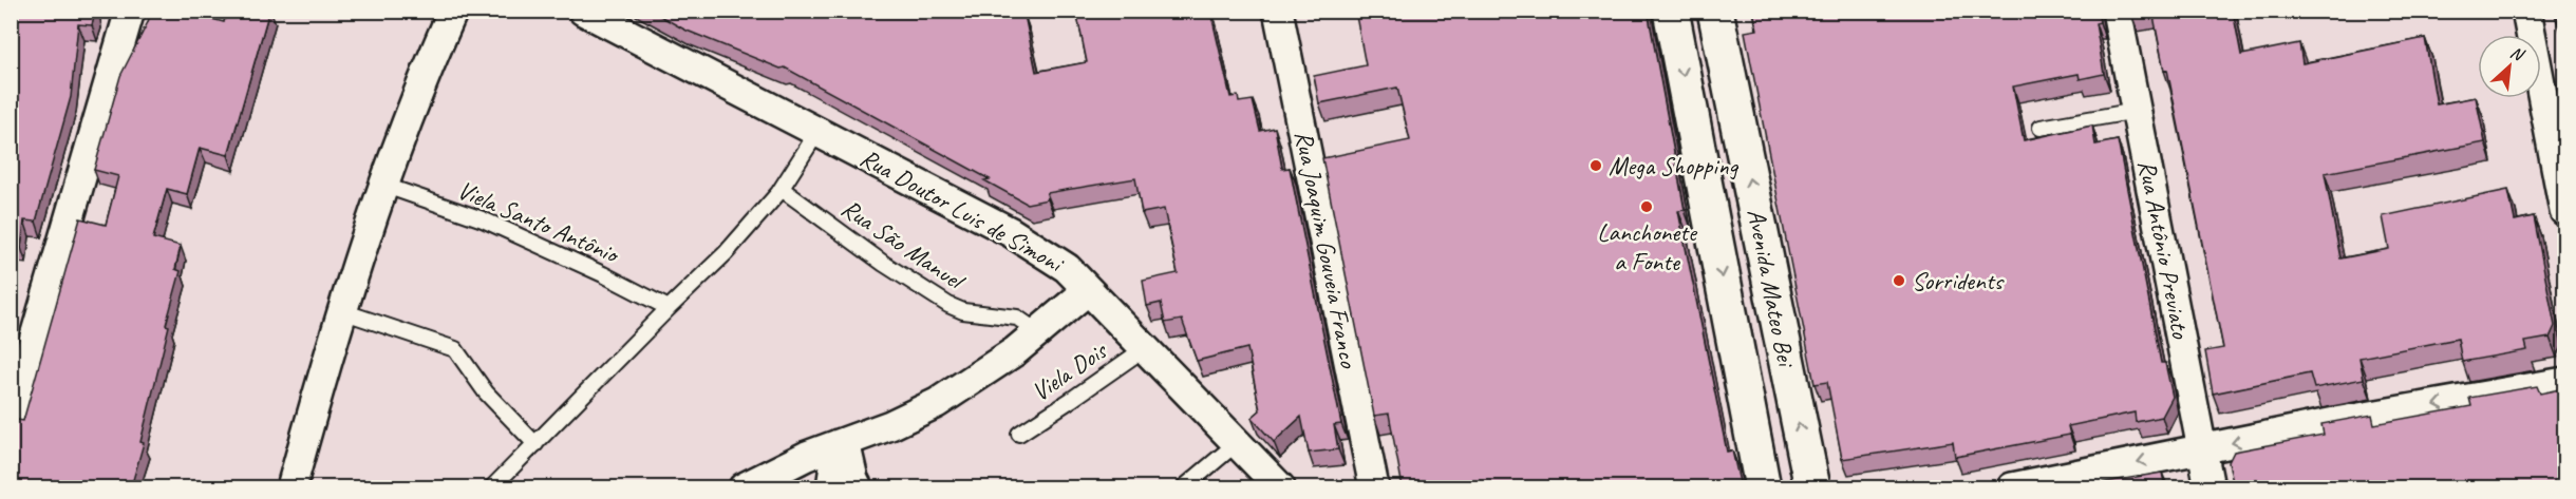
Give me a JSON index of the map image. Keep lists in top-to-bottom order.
{
  "streets": {
    "main road": ["Avenida Mateo Bei"],
    "street": ["Rua Doutor Luis de Simoni", "Rua Joaquim Gouveia Franco", "Rua Antônio Previato"],
    "lane": ["Viela Santo Antônio", "Rua São Manuel", "Viela Dois"]
  },
  "crossings": [
    ["Rua Doutor Luis de Simoni", "Viela Dois"]
  ],
  "places": ["Mega Shopping", "Lanchonete a Fonte", "Sorridents"],
  "north": "top right"
}
